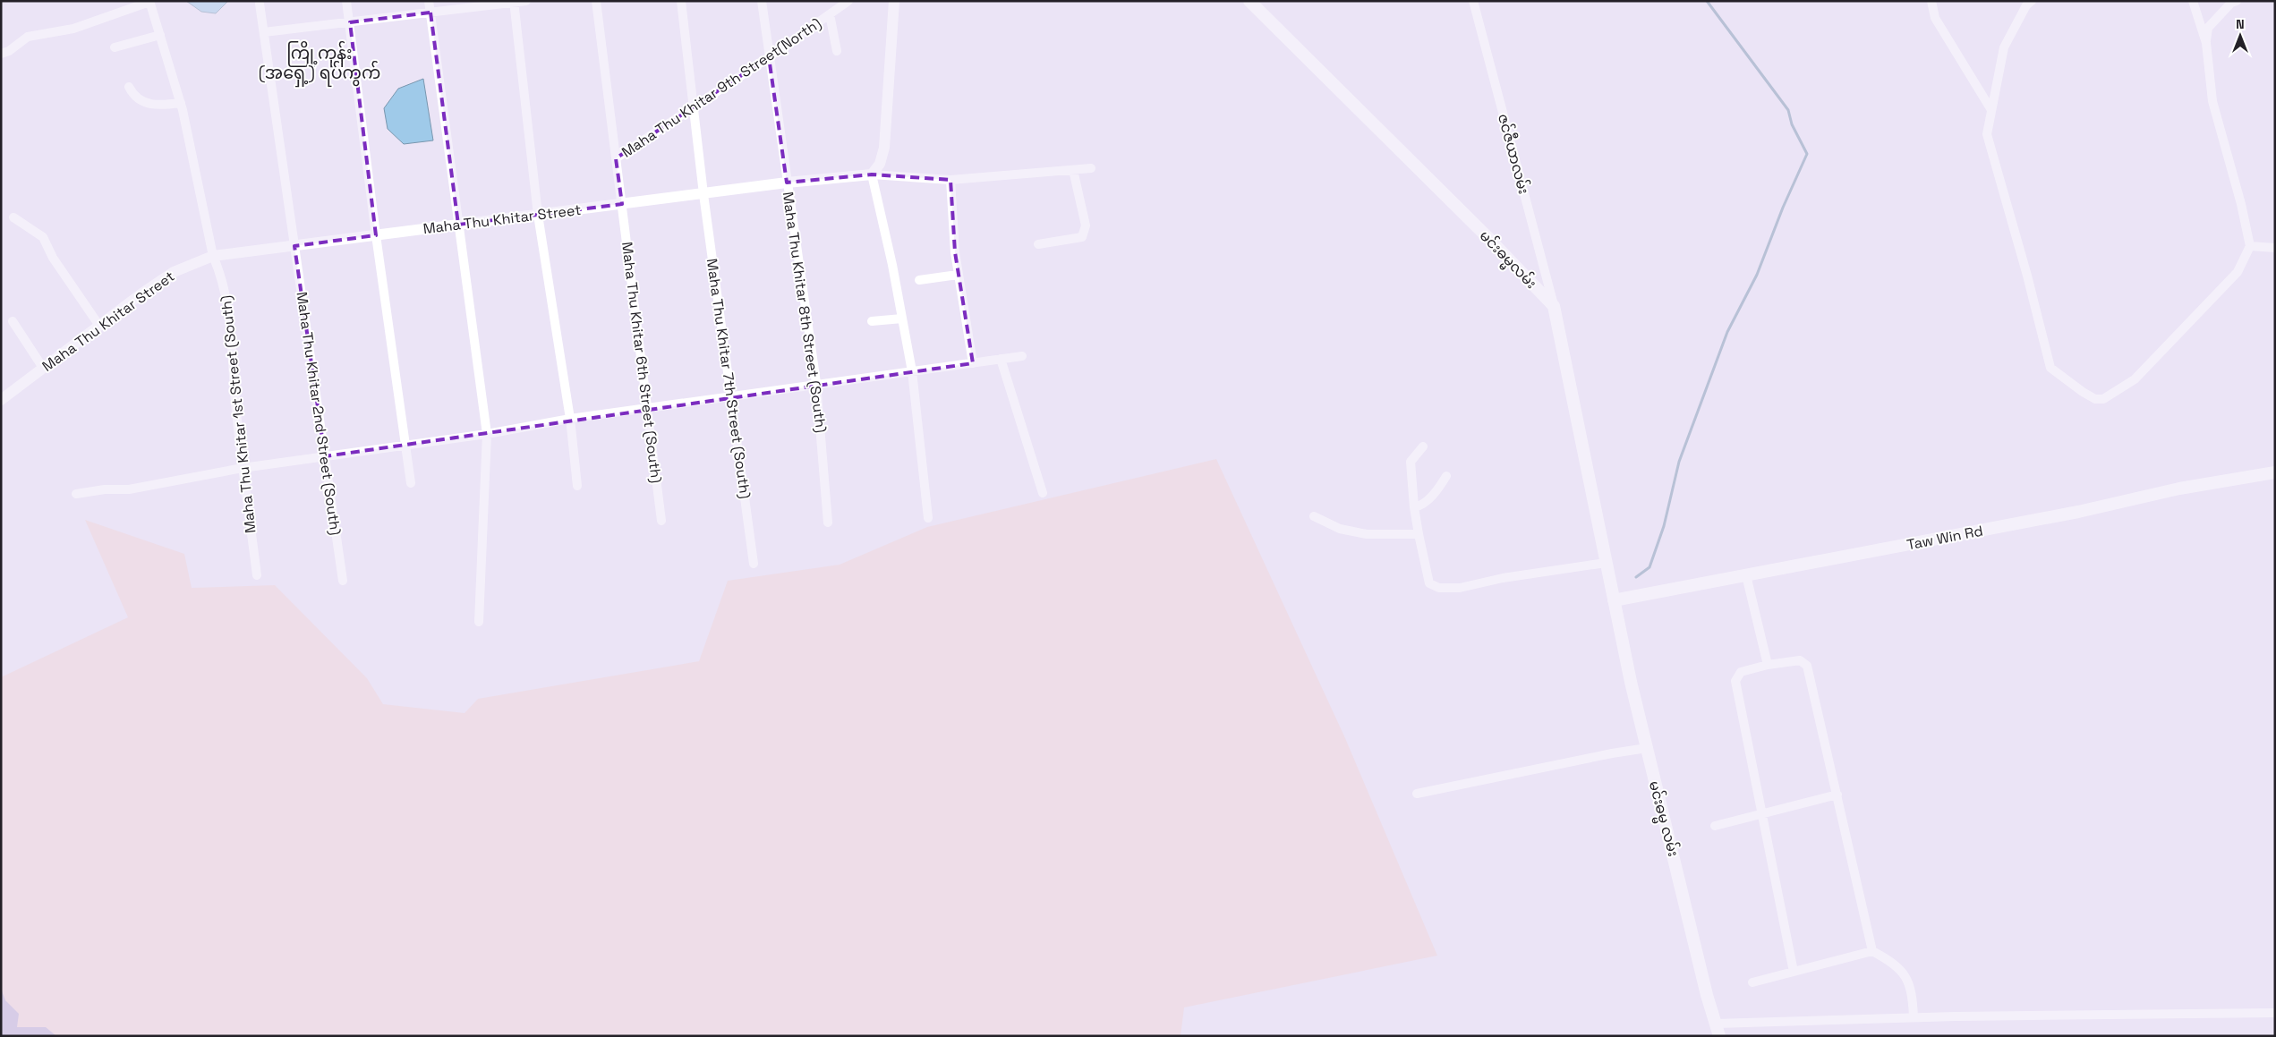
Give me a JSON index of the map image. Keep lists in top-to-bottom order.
{
  "streets": {
    "main road": ["မင်းဓမ္မလမ်း", "Taw Win Rd", "မင်းဓမ္မ လမ်း"],
    "street": [
      "Maha Thu Khitar 9th Street(North)",
      "ဇင်ဇီယာလမ်း",
      "Maha Thu Khitar Street",
      "Maha Thu Khitar 8th Street (South)",
      "Maha Thu Khitar 6th Street (South)",
      "Maha Thu Khitar 7th Street (South)",
      "Maha Thu Khitar 2nd Street (South)",
      "Maha Thu Khitar 1st Street (South)"
    ]
  },
  "crossings": [
    ["Maha Thu Khitar 9th Street(North)", "Maha Thu Khitar 8th Street (South)"],
    ["Maha Thu Khitar 9th Street(North)", "Maha Thu Khitar 6th Street (South)"],
    ["Maha Thu Khitar 9th Street(North)", "Maha Thu Khitar 7th Street (South)"],
    ["ဇင်ဇီယာလမ်း", "မင်းဓမ္မလမ်း"],
    ["Maha Thu Khitar Street", "Maha Thu Khitar 8th Street (South)"],
    ["Maha Thu Khitar Street", "Maha Thu Khitar 6th Street (South)"],
    ["Maha Thu Khitar Street", "Maha Thu Khitar 7th Street (South)"],
    ["Maha Thu Khitar Street", "Maha Thu Khitar 2nd Street (South)"],
    ["Maha Thu Khitar Street", "Maha Thu Khitar 1st Street (South)"],
    ["Taw Win Rd", "မင်းဓမ္မ လမ်း"]
  ],
  "districts": ["ကြို့ကုန်း (အရှေ့) ရပ်ကွက်"],
  "north": "top"
}
